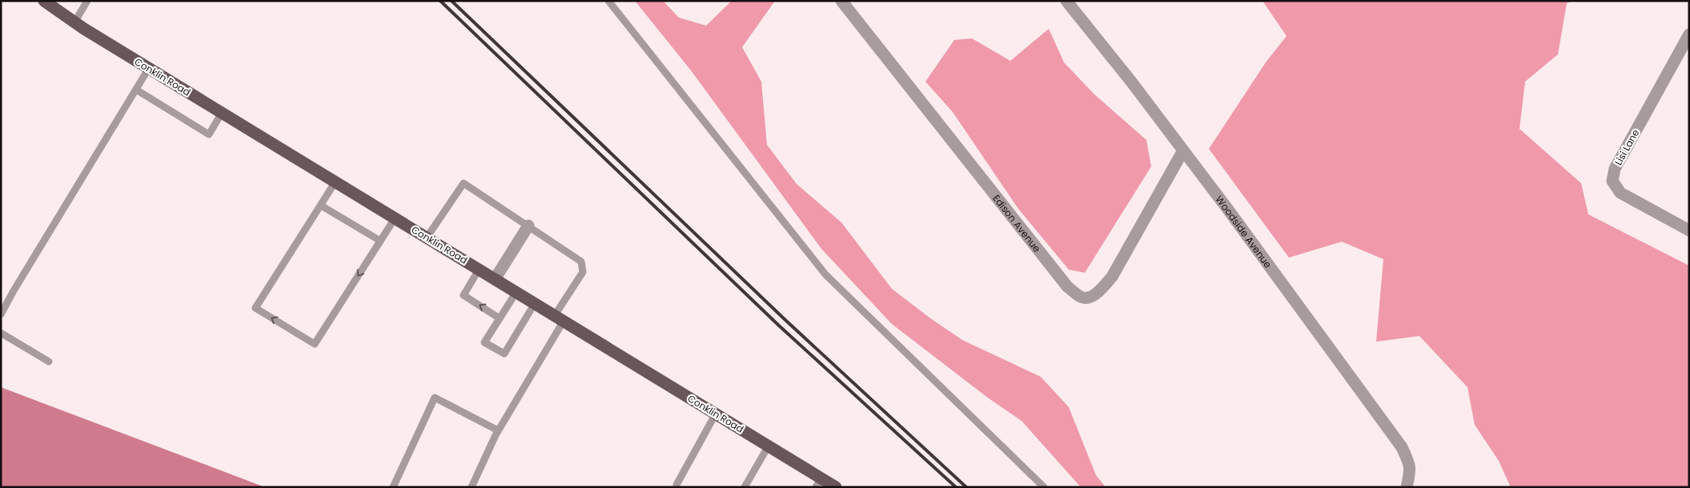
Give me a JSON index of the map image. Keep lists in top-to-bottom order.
{
  "streets": {
    "main road": ["Conklin Road"],
    "street": ["Lisi Lane", "Edison Avenue", "Woodside Avenue"]
  },
  "crossings": [
    ["Edison Avenue", "Woodside Avenue"]
  ]
}
